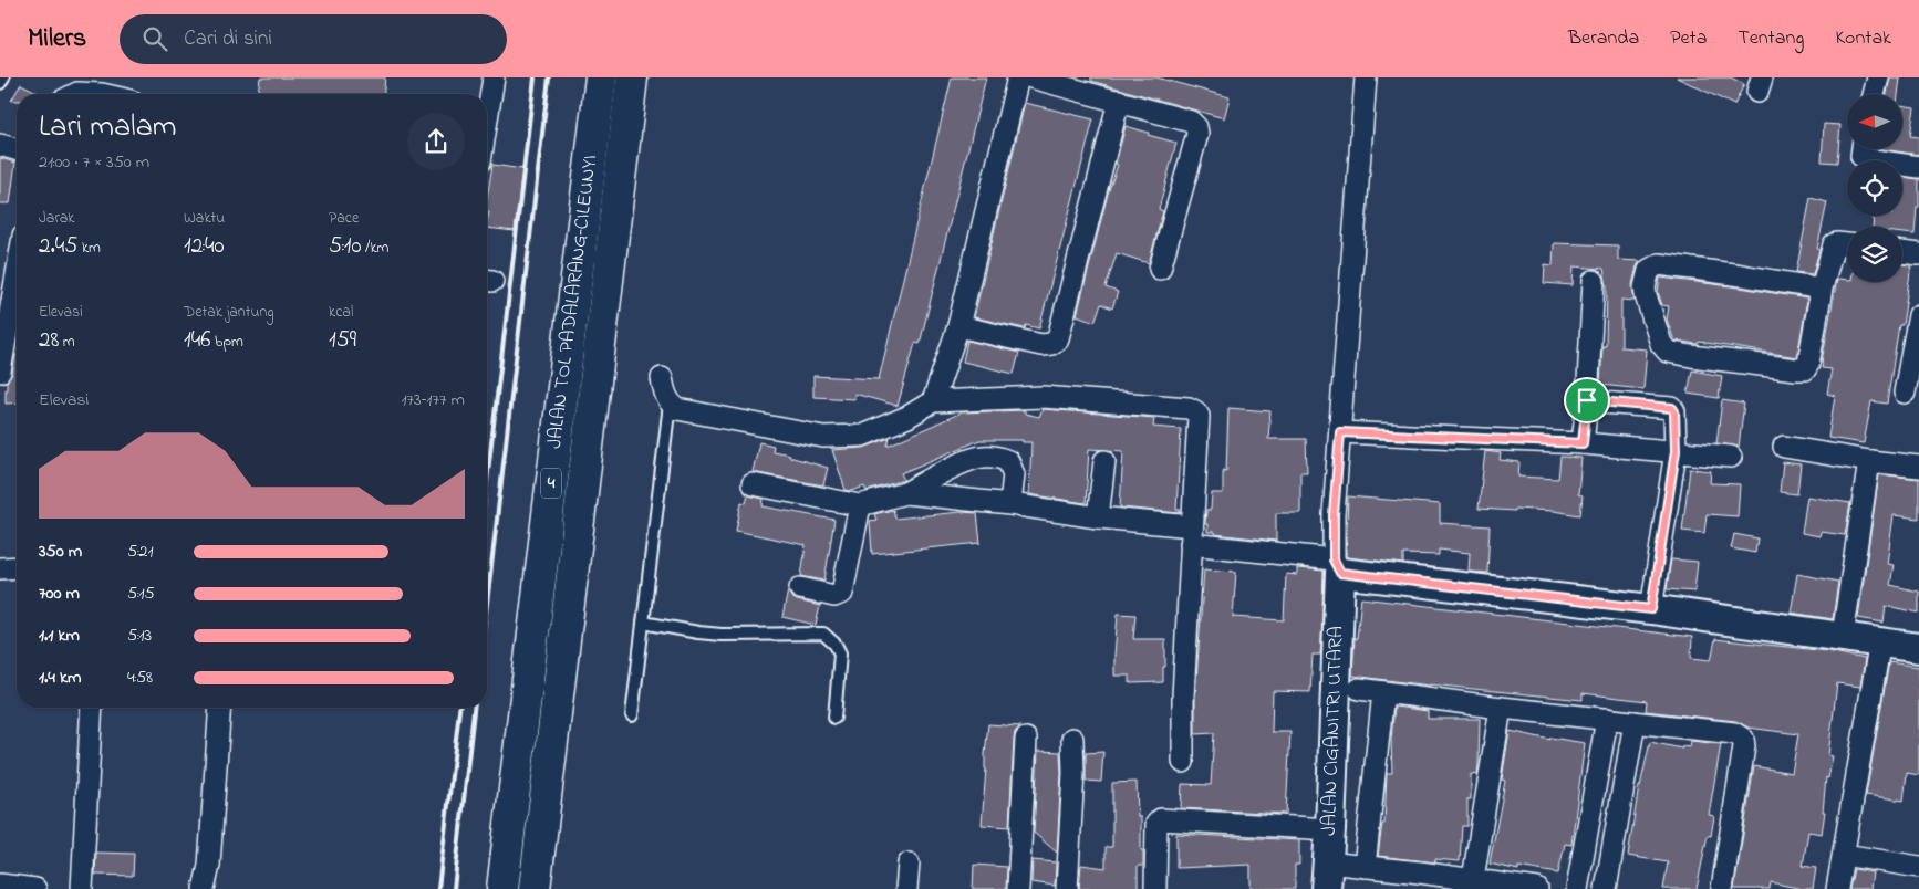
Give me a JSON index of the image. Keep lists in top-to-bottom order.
{
  "streets": {
    "highway": ["JALAN TOL PADALARANG–CILEUNYI", "4"],
    "street": ["JALAN CIGANITRI UTARA"]
  },
  "north": "left",
  "page": {
    "header": "Milers",
    "search": "Cari di sini",
    "nav": [
      "Beranda",
      "Peta",
      "Tentang",
      "Kontak"
    ],
    "heading": ["Lari malam", "21:00 · 7 × 350 m"],
    "stats": [
      ["Jarak", "2.45 km"],
      ["Waktu", "12:40"],
      ["Pace", "5:10 /km"],
      ["Elevasi", "28 m"],
      ["Detak jantung", "146 bpm"],
      ["kcal", "159"]
    ],
    "chart": ["Elevasi", "173–177 m"],
    "list": [
      {
        "name": "350 m",
        "note": "5:21"
      },
      {
        "name": "700 m",
        "note": "5:15"
      },
      {
        "name": "1.1 km",
        "note": "5:13"
      },
      {
        "name": "1.4 km",
        "note": "4:58"
      }
    ]
  }
}
